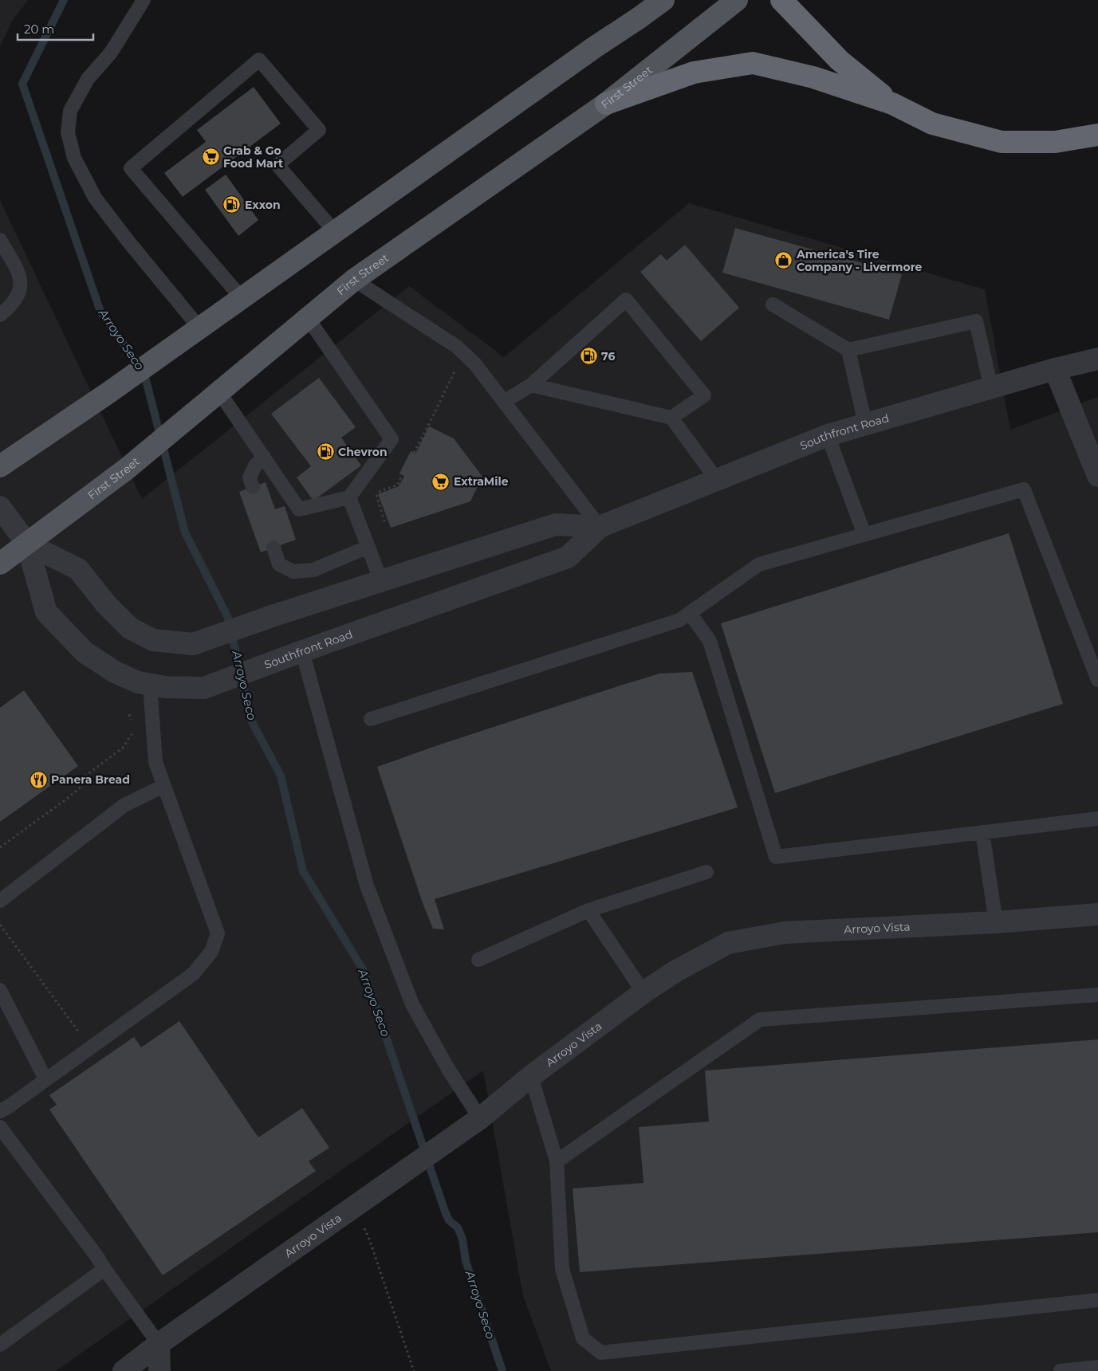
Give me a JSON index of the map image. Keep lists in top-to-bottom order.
{
  "streets": {
    "main road": ["First Street"],
    "street": ["Southfront Road", "Arroyo Vista"]
  },
  "crossings": [
    ["First Street", "Southfront Road"]
  ],
  "water": ["Arroyo Seco"],
  "places": {
    "supermarket": ["Grab & Go Food Mart", "ExtraMile"],
    "fuel station": ["Exxon", "76", "Chevron"],
    "shop": ["America's Tire Company - Livermore"],
    "restaurant": ["Panera Bread"]
  },
  "scale_bar": "20 m"
}
